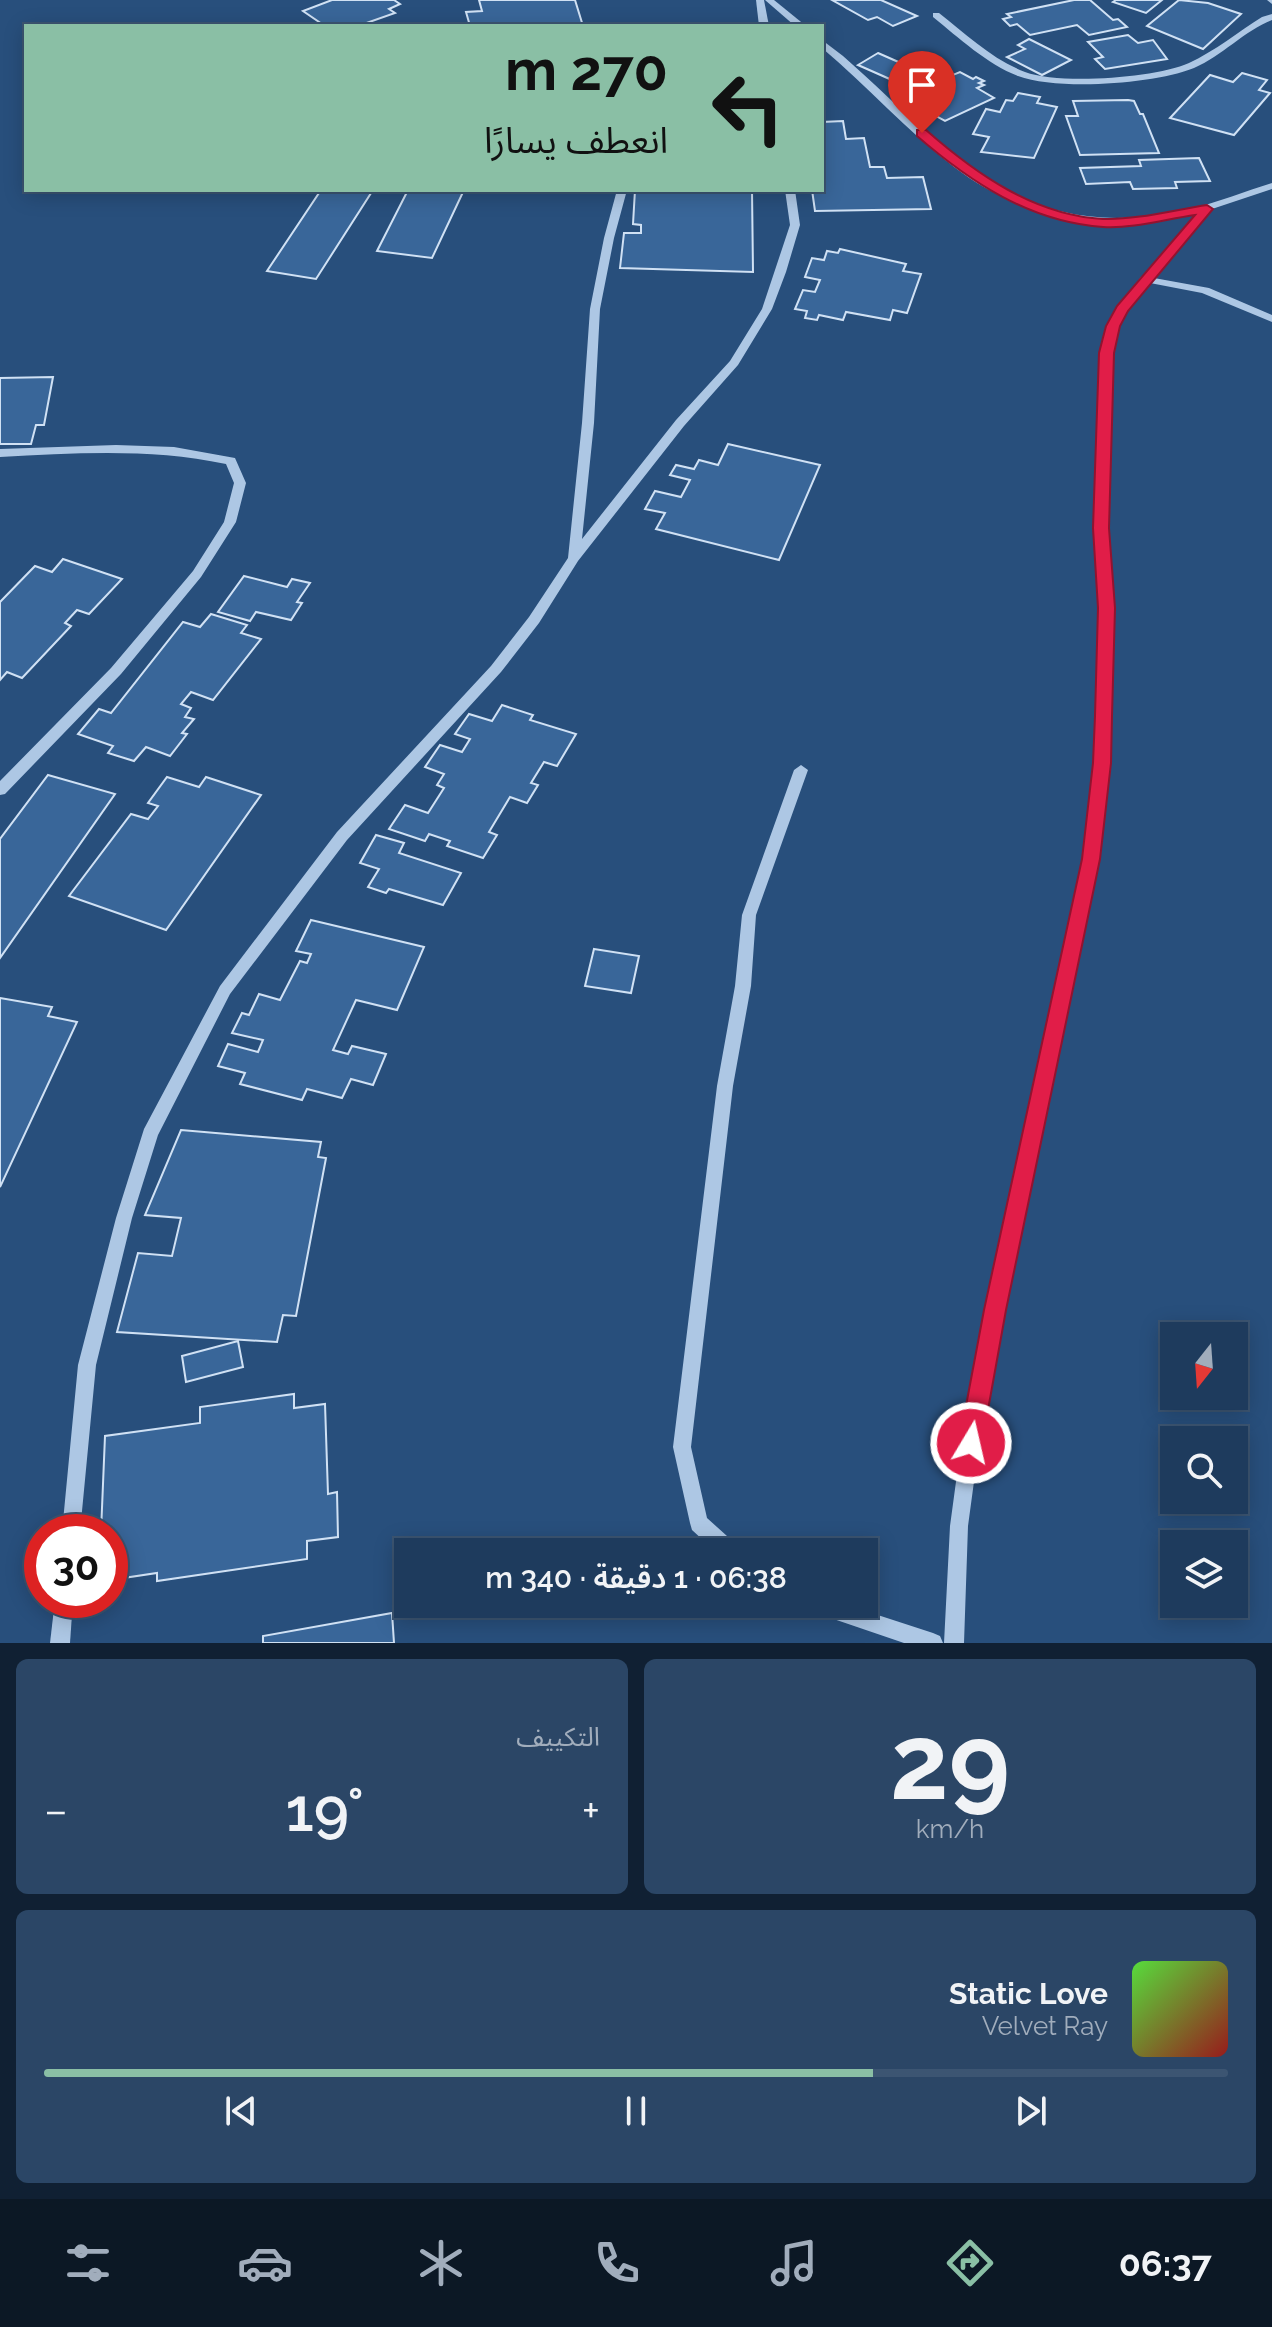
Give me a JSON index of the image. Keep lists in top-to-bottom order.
{
  "north": "bottom",
  "page": {
    "turn": ["270 m", "انعطف يسارًا"],
    "limit": "30",
    "trip": "06:38 · 1 دقيقة · 340 m",
    "tile": [
      ["29", "km/h"],
      "التكييف"
    ],
    "heat": ["−", "19°", "+"],
    "song": ["Static Love", "Velvet Ray"],
    "tabs": "06:37"
  }
}
